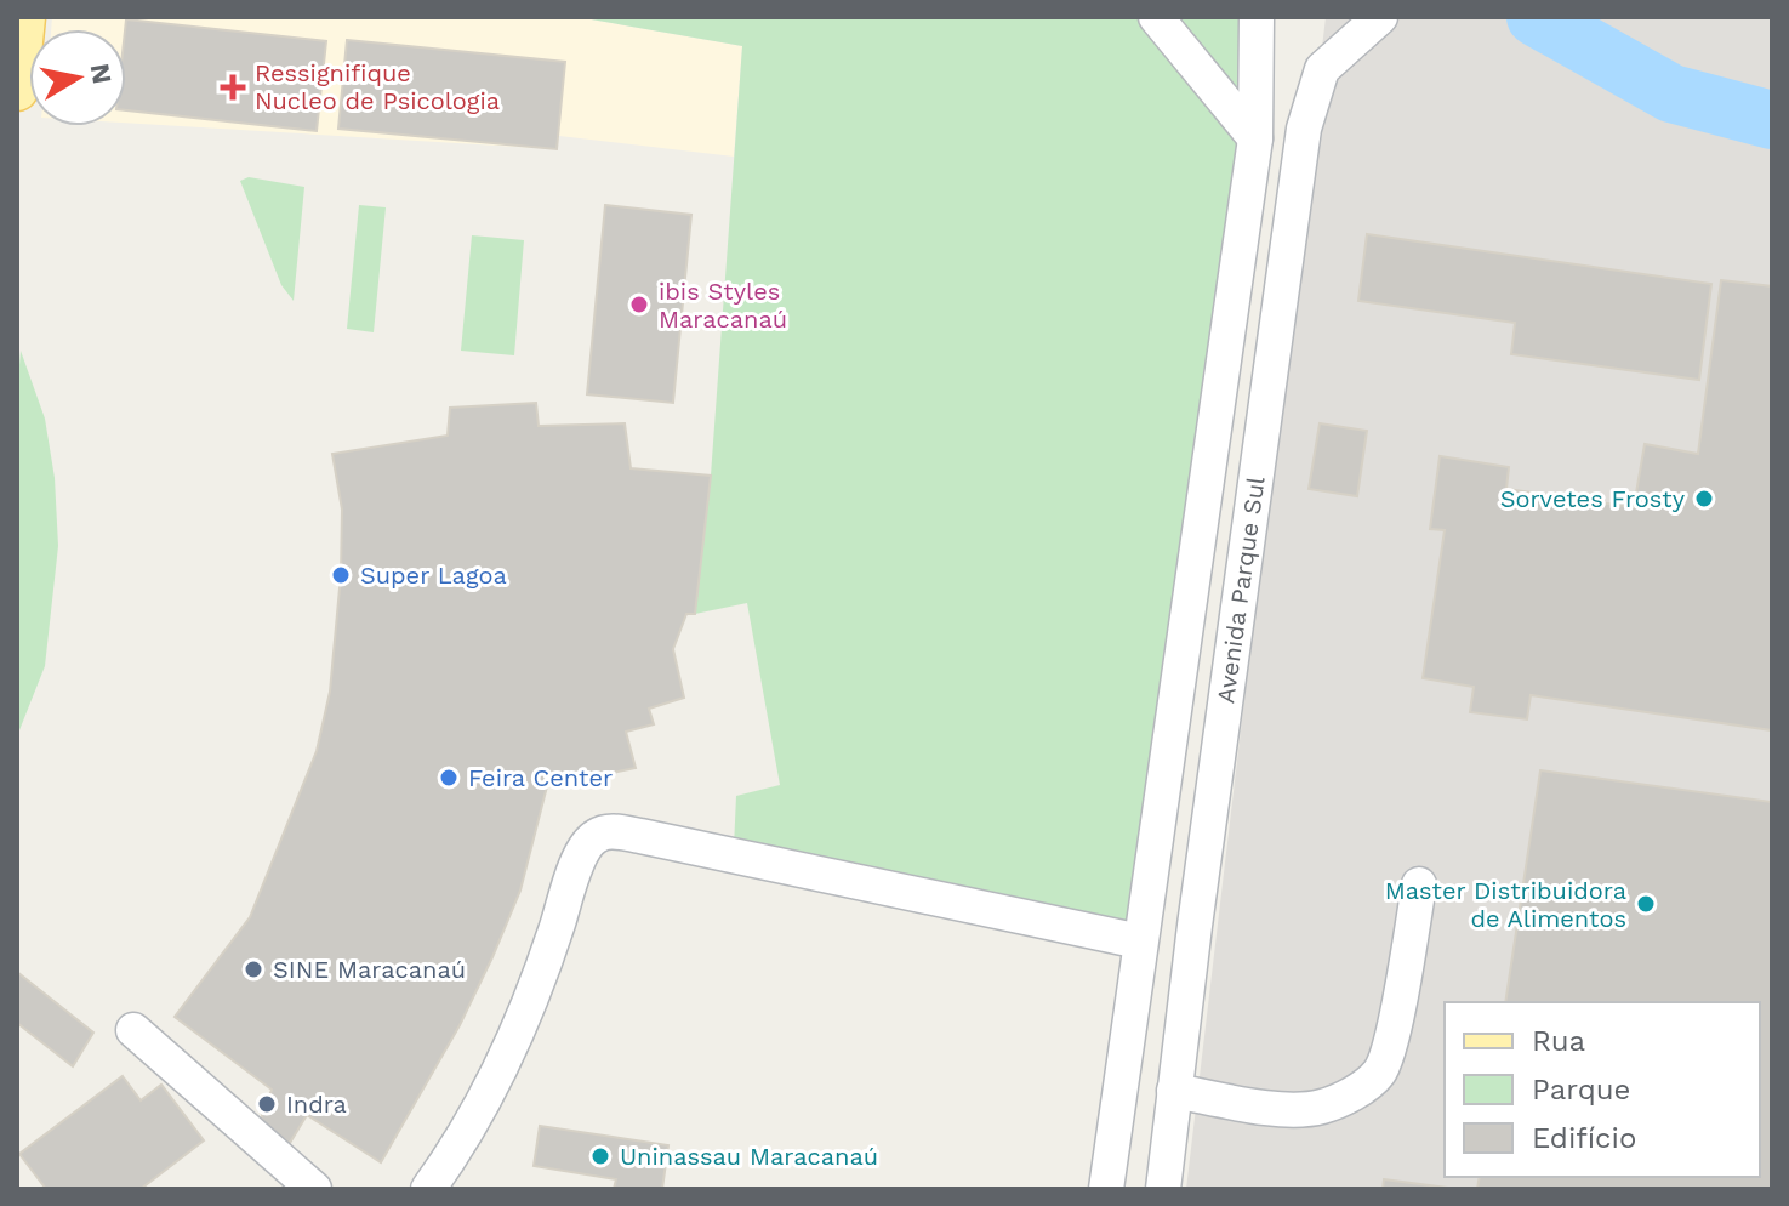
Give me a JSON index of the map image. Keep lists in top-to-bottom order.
{
  "streets": {
    "street": ["Avenida Parque Sul"]
  },
  "places": {
    "health": ["Ressignifique Nucleo de Psicologia"],
    "other": [
      "ibis Styles Maracanaú",
      "Sorvetes Frosty",
      "Super Lagoa",
      "Feira Center",
      "Master Distribuidora de Alimentos",
      "SINE Maracanaú",
      "Indra",
      "Uninassau Maracanaú"
    ]
  },
  "legend": ["Rua", "Parque", "Edifício"],
  "north": "right"
}
